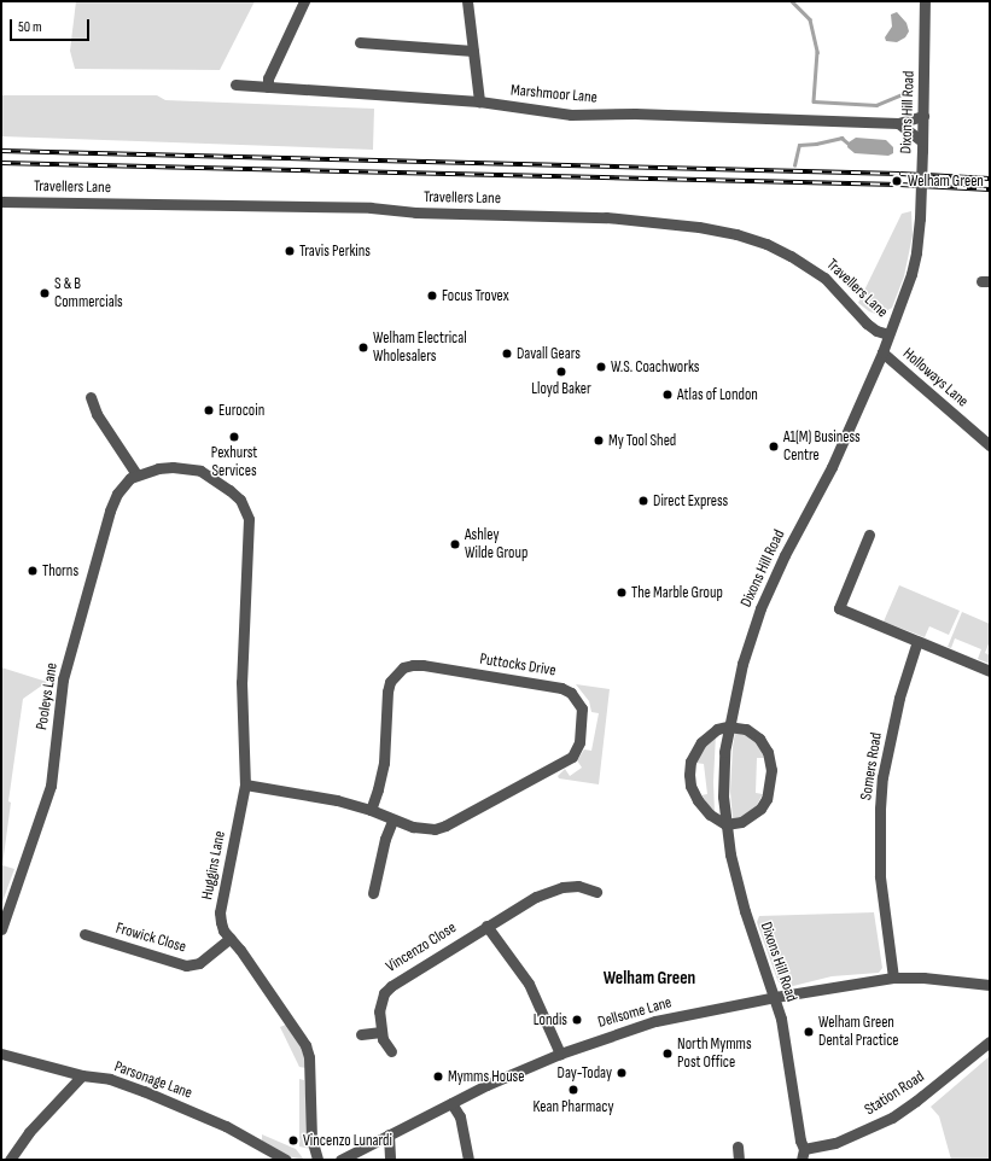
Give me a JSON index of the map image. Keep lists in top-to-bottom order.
{
  "streets": {
    "street": [
      "Marshmoor Lane",
      "Dixons Hill Road",
      "Travellers Lane",
      "Holloways Lane",
      "Puttocks Drive",
      "Pooleys Lane",
      "Somers Road",
      "Huggins Lane",
      "Frowick Close",
      "Vincenzo Close",
      "Dellsome Lane",
      "Parsonage Lane",
      "Station Road"
    ]
  },
  "crossings": [
    ["Marshmoor Lane", "Dixons Hill Road"],
    ["Dixons Hill Road", "Travellers Lane"],
    ["Dixons Hill Road", "Holloways Lane"],
    ["Dixons Hill Road", "Dellsome Lane"],
    ["Dixons Hill Road", "Station Road"],
    ["Puttocks Drive", "Huggins Lane"],
    ["Pooleys Lane", "Huggins Lane"],
    ["Somers Road", "Dellsome Lane"],
    ["Huggins Lane", "Frowick Close"]
  ],
  "districts": ["Welham Green"],
  "places": [
    "Welham Green",
    "Travis Perkins",
    "S & B Commercials",
    "Focus Trovex",
    "Welham Electrical Wholesalers",
    "Davall Gears",
    "W.S. Coachworks",
    "Lloyd Baker",
    "Atlas of London",
    "Eurocoin",
    "Pexhurst Services",
    "My Tool Shed",
    "A1(M) Business Centre",
    "Direct Express",
    "Ashley Wilde Group",
    "Thorns",
    "The Marble Group",
    "Londis",
    "Welham Green Dental Practice",
    "North Mymms Post Office",
    "Day-Today",
    "Mymms House",
    "Kean Pharmacy",
    "Vincenzo Lunardi"
  ],
  "scale_bar": "50 m"
}
